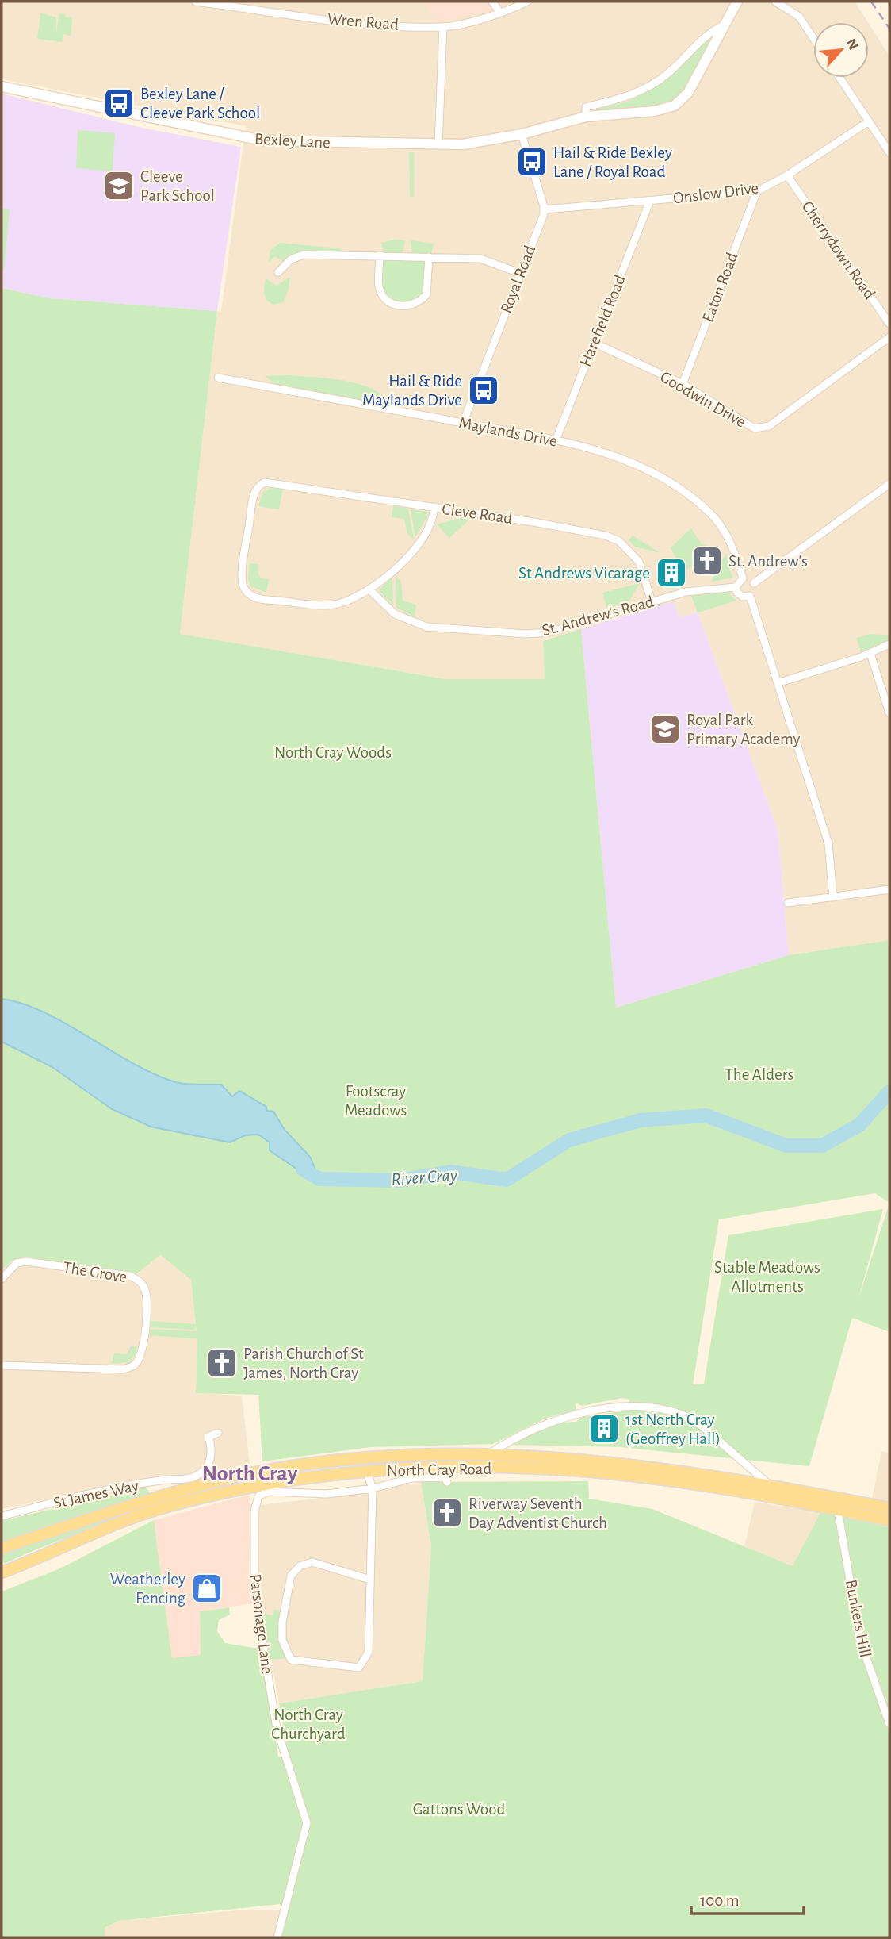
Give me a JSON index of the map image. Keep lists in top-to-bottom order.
{
  "streets": {
    "main road": ["North Cray Road"],
    "street": [
      "Wren Road",
      "Bexley Lane",
      "Onslow Drive",
      "Cherrydown Road",
      "Royal Road",
      "Eaton Road",
      "Harefield Road",
      "Goodwin Drive",
      "Maylands Drive",
      "Cleve Road",
      "St. Andrew's Road",
      "The Grove",
      "St James Way",
      "Bunkers Hill",
      "Parsonage Lane"
    ]
  },
  "crossings": [
    ["Onslow Drive", "Cherrydown Road"],
    ["Onslow Drive", "Royal Road"],
    ["Onslow Drive", "Eaton Road"],
    ["Onslow Drive", "Harefield Road"],
    ["Royal Road", "Maylands Drive"],
    ["Eaton Road", "Goodwin Drive"],
    ["Harefield Road", "Goodwin Drive"],
    ["Harefield Road", "Maylands Drive"],
    ["Maylands Drive", "St. Andrew's Road"],
    ["Cleve Road", "St. Andrew's Road"],
    ["North Cray Road", "Bunkers Hill"]
  ],
  "districts": ["North Cray"],
  "water": ["River Cray"],
  "parks": [
    "North Cray Woods",
    "The Alders",
    "Footscray Meadows",
    "Stable Meadows Allotments",
    "North Cray Churchyard",
    "Gattons Wood"
  ],
  "places": {
    "bus stop": ["Bexley Lane / Cleeve Park School", "Hail & Ride Bexley Lane / Royal Road", "Hail & Ride Maylands Drive"],
    "school or university": ["Cleeve Park School", "Royal Park Primary Academy"],
    "church": ["St. Andrew's", "Parish Church of St James, North Cray", "Riverway Seventh Day Adventist Church"],
    "building": ["St Andrews Vicarage", "1st North Cray (Geoffrey Hall)"],
    "shop": ["Weatherley Fencing"]
  },
  "scale_bar": "100 m",
  "north": "top right"
}
